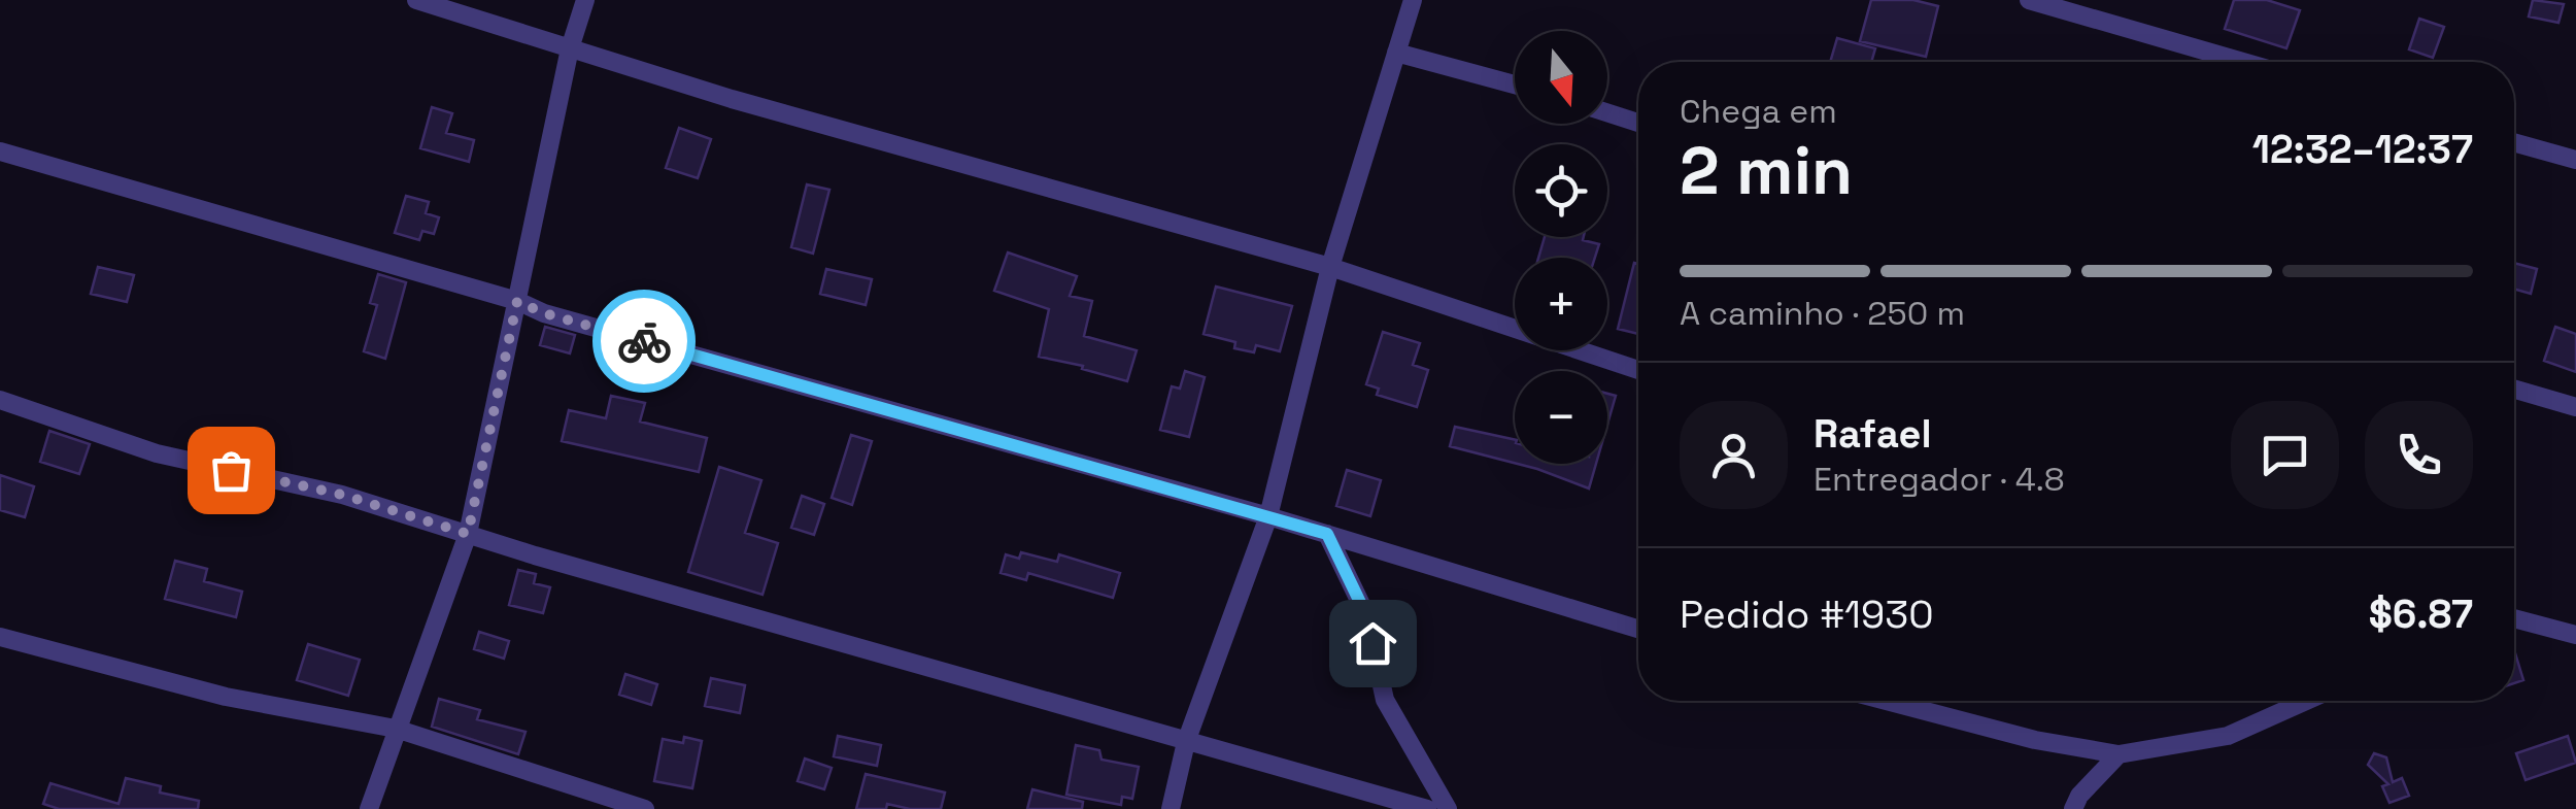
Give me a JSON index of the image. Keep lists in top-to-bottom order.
{
  "north": "bottom",
  "page": {
    "map_buttons": ["+", "−"],
    "heading": ["2 min", "Chega em", "12:32–12:37"],
    "panel": [
      "Rafael",
      "Entregador · 4.8",
      "Pedido #1930",
      "$6.87"
    ],
    "bar": "A caminho · 250 m"
  }
}
